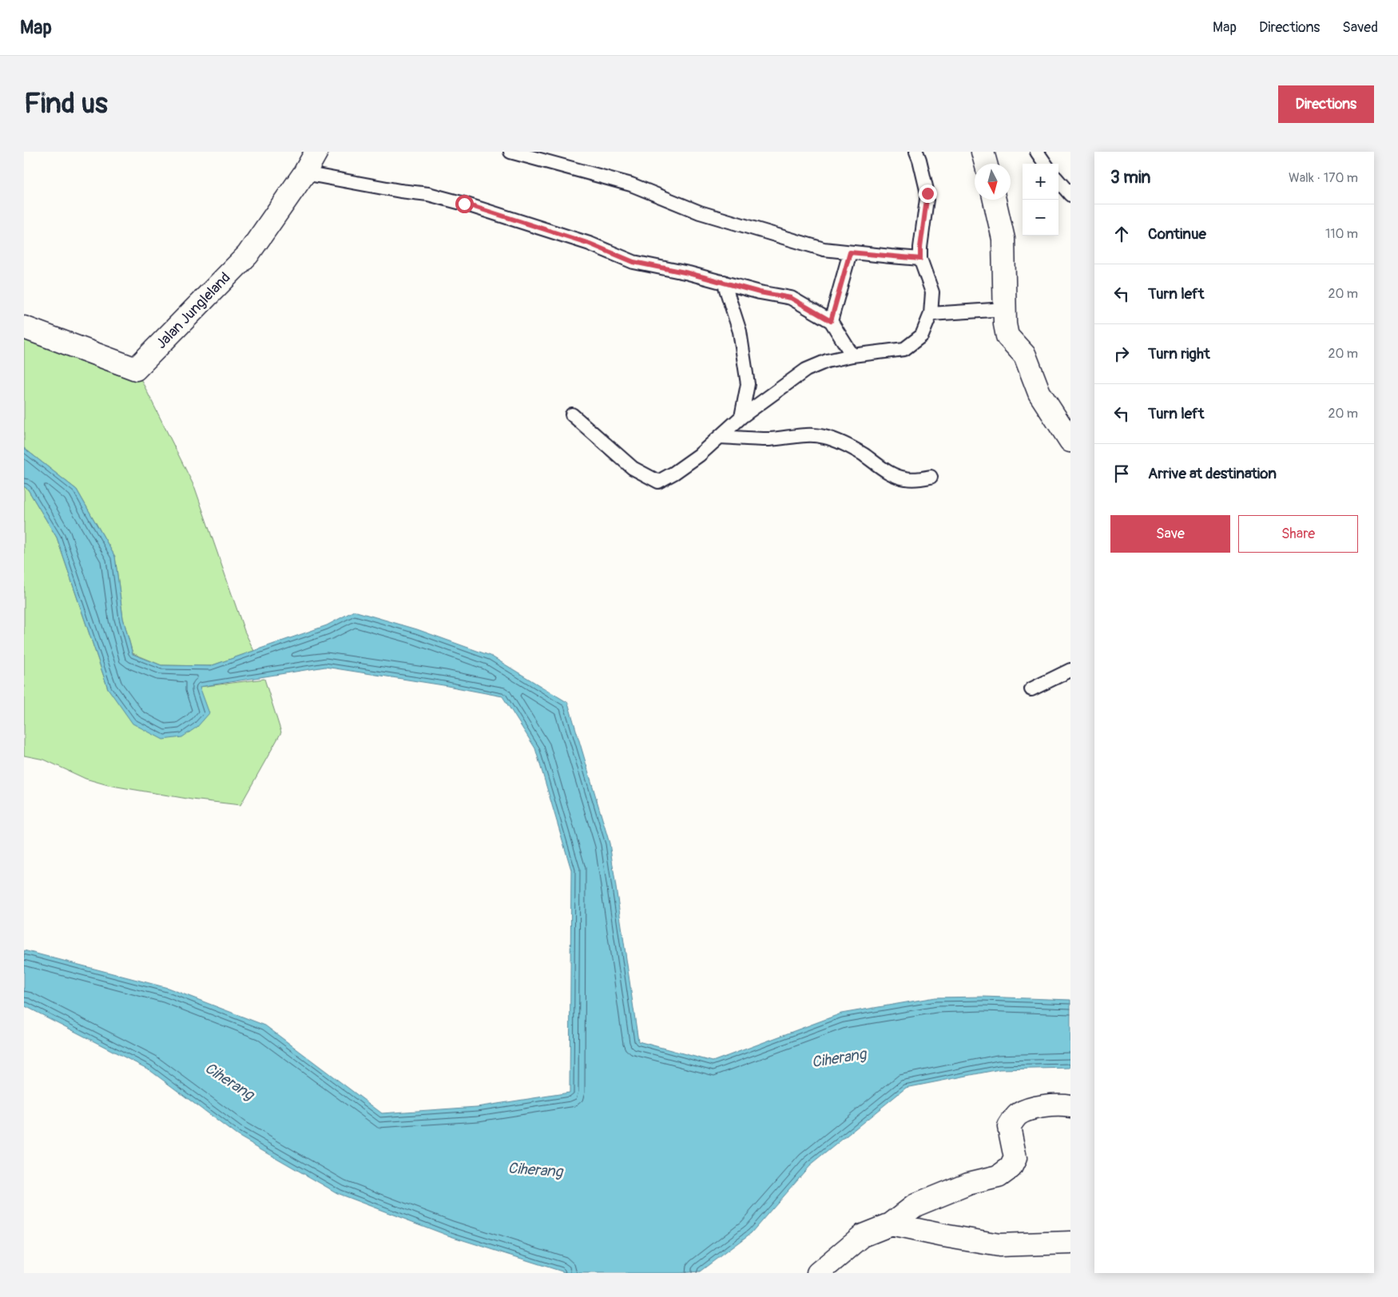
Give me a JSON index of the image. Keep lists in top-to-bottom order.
{
  "streets": {
    "street": ["Jalan Jungleland"]
  },
  "water": ["Ciherang"],
  "north": "bottom",
  "page": {
    "header": "Map",
    "nav": ["Map", "Directions", "Saved"],
    "buttons": [
      "Directions",
      ["Save", "Share"]
    ],
    "title": "Find us",
    "heading": ["3 min", "Walk · 170 m"],
    "map_buttons": ["+", "−"],
    "list": [
      ["Continue", "110 m"],
      ["Turn left", "20 m"],
      ["Turn right", "20 m"],
      ["Turn left", "20 m"],
      "Arrive at destination"
    ]
  }
}
